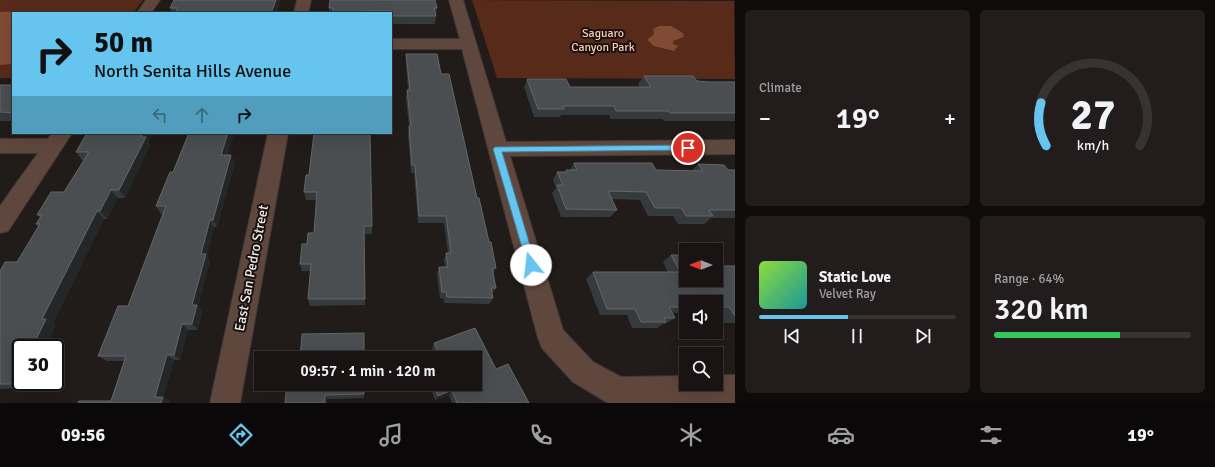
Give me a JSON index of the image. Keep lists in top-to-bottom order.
{
  "streets": {
    "street": ["East San Pedro Street"]
  },
  "parks": ["Saguaro Canyon Park"],
  "north": "left",
  "page": {
    "tile": [
      "Climate",
      ["Range · 64%", "320 km"]
    ],
    "turn": ["50 m", "North Senita Hills Avenue"],
    "heat": ["−", "19°", "+"],
    "song": ["Static Love", "Velvet Ray"],
    "limit": "30",
    "trip": "09:57 · 1 min · 120 m",
    "tabs": ["09:56", "19°"],
    "gauge": ["27", "km/h"]
  }
}
